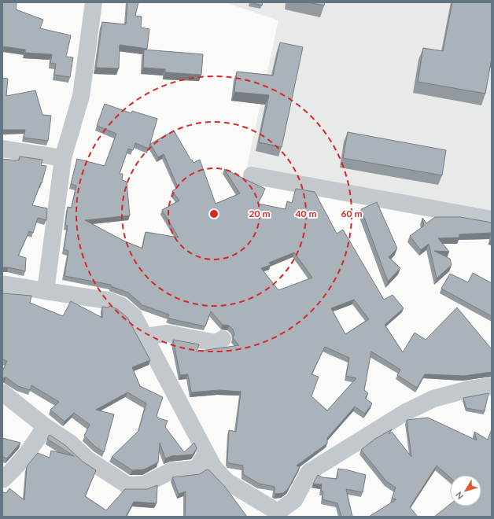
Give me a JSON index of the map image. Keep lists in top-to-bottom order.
{
  "north": "bottom left",
  "rings": ["20 m", "40 m", "60 m"]
}
